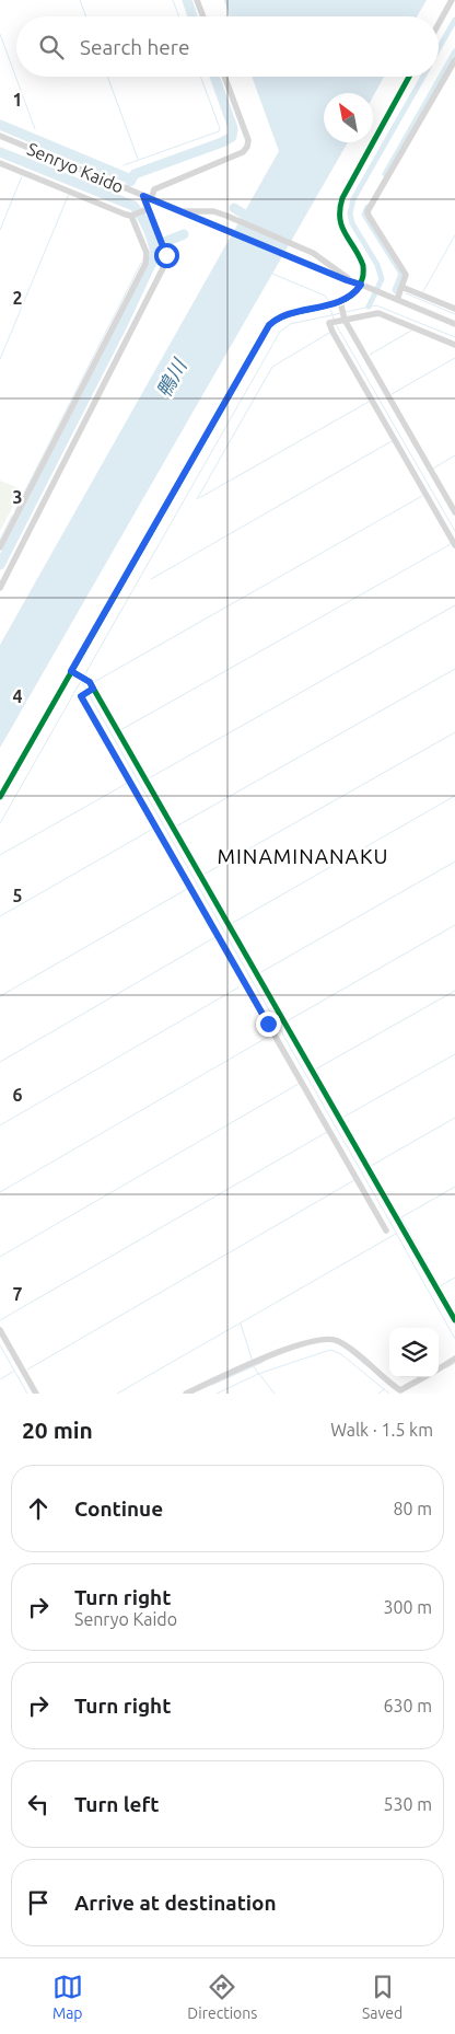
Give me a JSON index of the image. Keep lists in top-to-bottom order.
{
  "streets": {
    "street": ["Senryo Kaido"]
  },
  "districts": ["MINAMINANAKU"],
  "water": ["鴨川"],
  "north": "top left",
  "page": {
    "search": "Search here",
    "heading": ["20 min", "Walk · 1.5 km"],
    "list": [
      ["Continue", "80 m"],
      ["Turn right", "Senryo Kaido", "300 m"],
      ["Turn right", "630 m"],
      ["Turn left", "530 m"],
      "Arrive at destination"
    ],
    "nav": ["Map", "Directions", "Saved"]
  },
  "grid": {
    "rows": [
      "1",
      "2",
      "3",
      "4",
      "5",
      "6",
      "7"
    ]
  }
}
